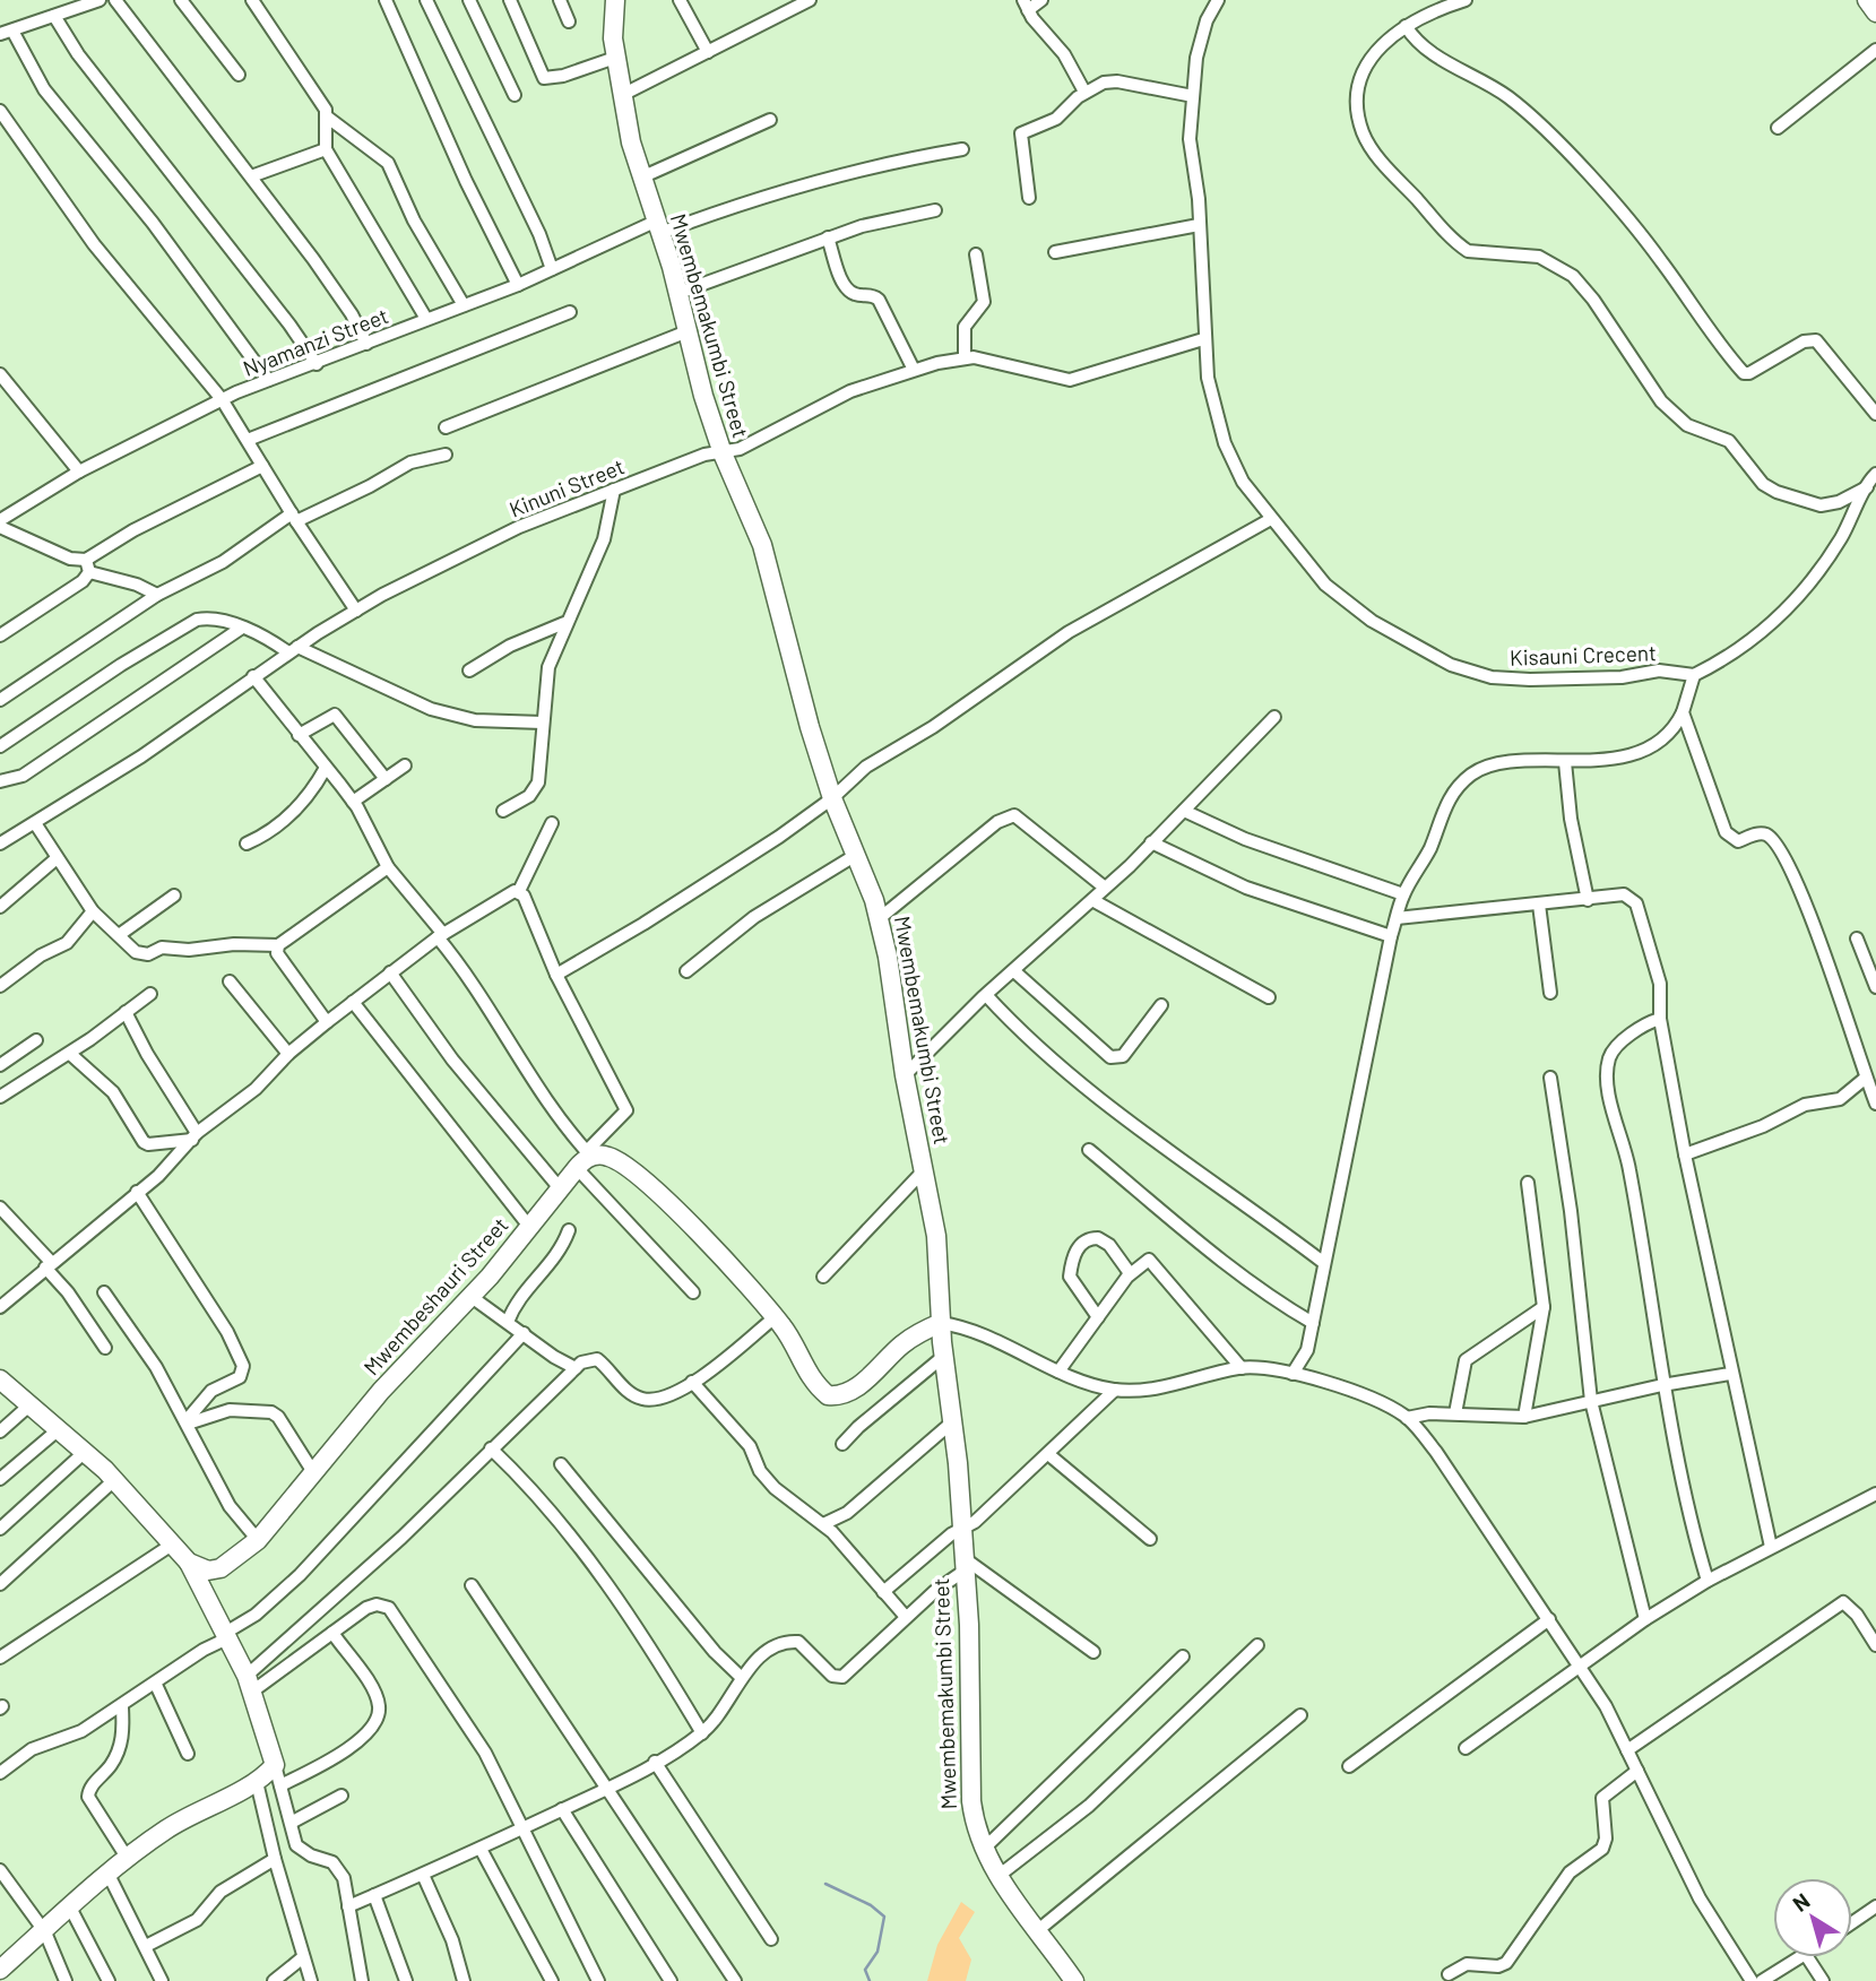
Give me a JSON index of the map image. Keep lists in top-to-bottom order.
{
  "streets": {
    "street": [
      "Mwembemakumbi Street",
      "Nyamanzi Street",
      "Kinuni Street",
      "Kisauni Crecent",
      "Mwembeshauri Street"
    ]
  },
  "crossings": [
    ["Mwembemakumbi Street", "Nyamanzi Street"],
    ["Mwembemakumbi Street", "Kinuni Street"],
    ["Kinuni Street", "Kisauni Crecent"]
  ],
  "north": "top left"
}
